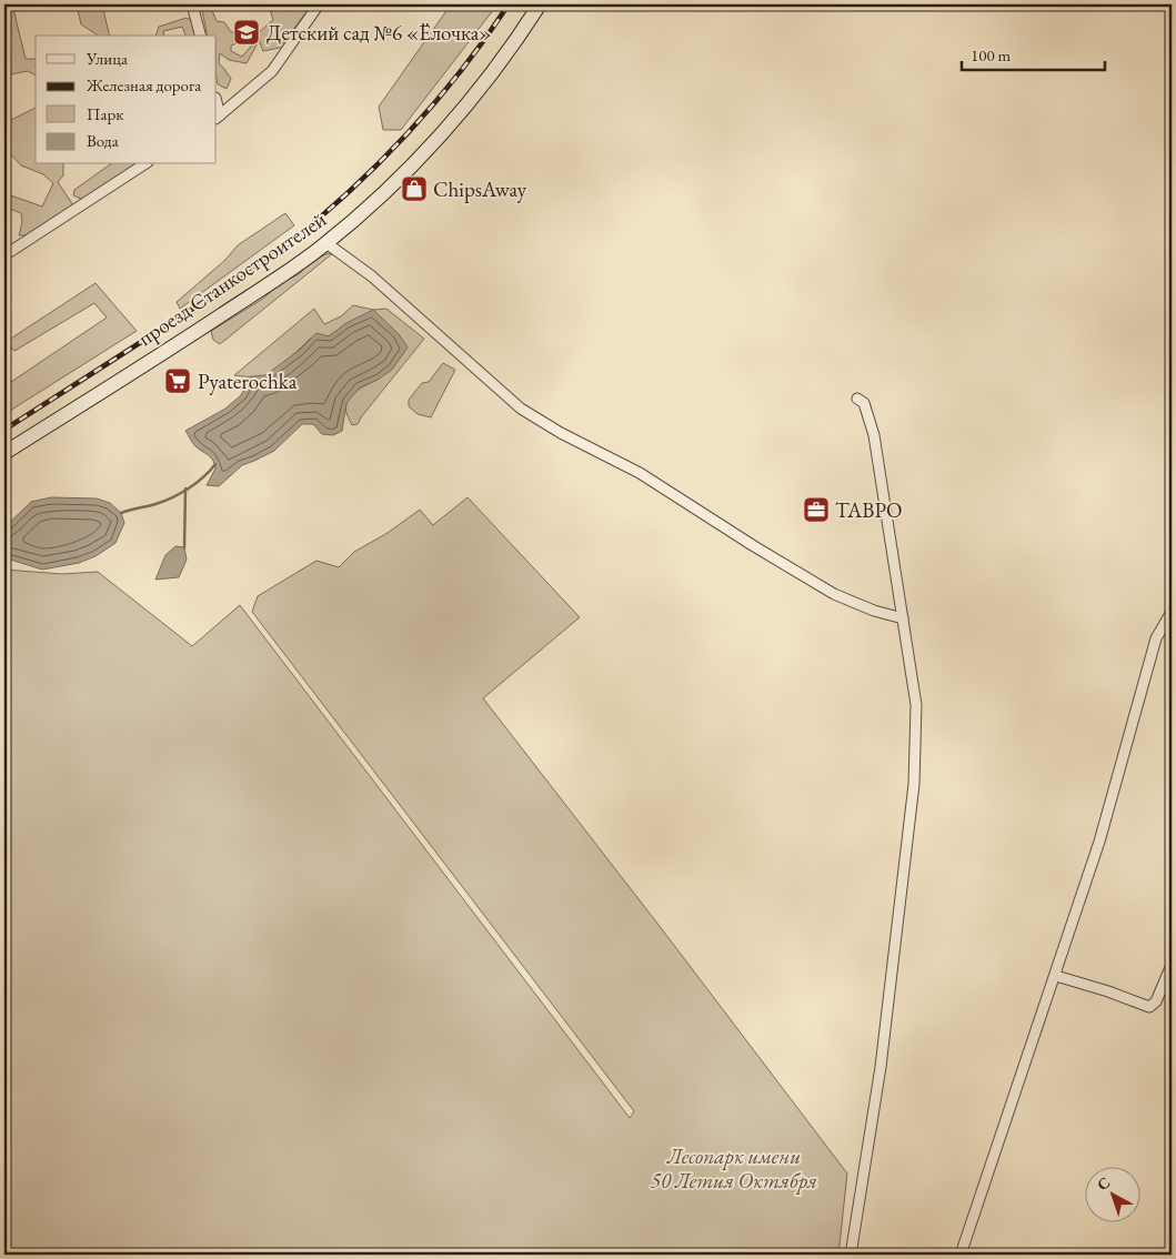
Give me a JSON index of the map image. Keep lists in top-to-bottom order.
{
  "streets": {
    "main road": ["проезд Станкостроителей"]
  },
  "parks": ["Лесопарк имени 50 Летия Октября"],
  "places": {
    "school or university": ["Детский сад №6 «Ёлочка»"],
    "shop": ["ChipsAway"],
    "supermarket": ["Pyaterochka"],
    "office": ["ТАВРО"]
  },
  "legend": [
    "Улица",
    "Железная дорога",
    "Парк",
    "Вода"
  ],
  "scale_bar": "100 m",
  "north": "top left"
}
